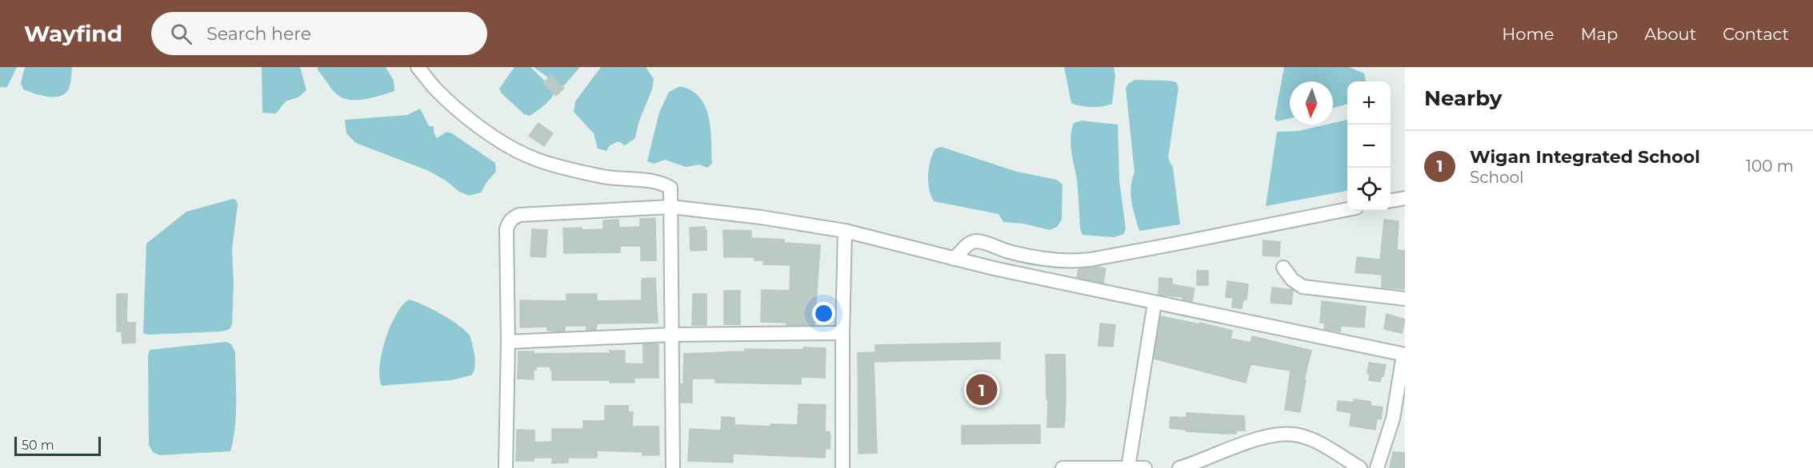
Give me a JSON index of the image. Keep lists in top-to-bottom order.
{
  "scale_bar": "50 m",
  "north": "bottom",
  "page": {
    "header": "Wayfind",
    "search": "Search here",
    "nav": [
      "Home",
      "Map",
      "About",
      "Contact"
    ],
    "heading": "Nearby",
    "map_buttons": ["+", "−"],
    "list": [
      {
        "mark": "1",
        "name": "Wigan Integrated School",
        "note": "School",
        "value": "100 m"
      }
    ],
    "pins": "1",
    "scale": "50 m"
  }
}
